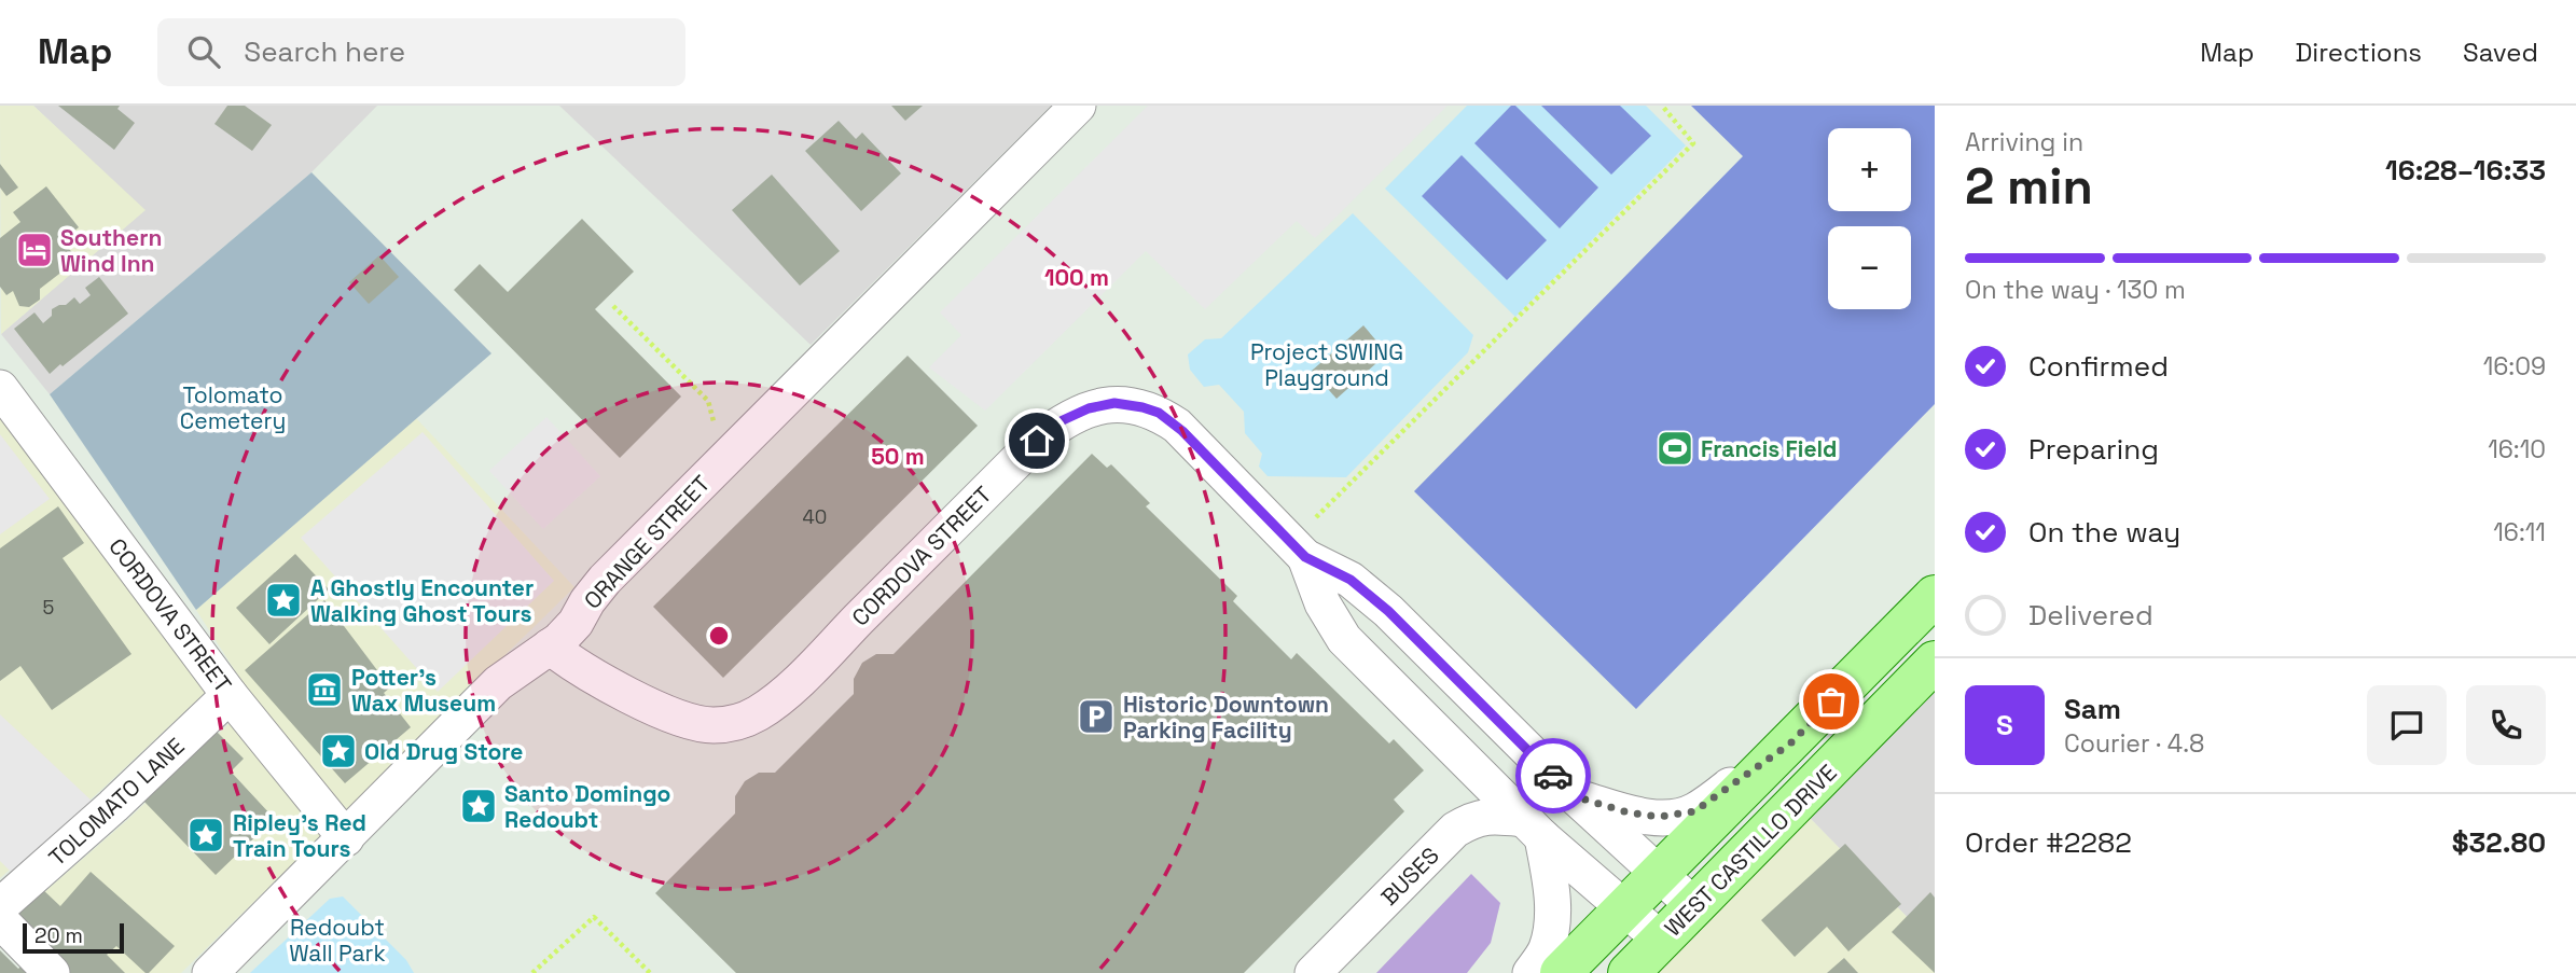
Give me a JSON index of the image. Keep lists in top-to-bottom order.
{
  "streets": {
    "main road": ["WEST CASTILLO DRIVE"],
    "street": [
      "ORANGE STREET",
      "CORDOVA STREET",
      "TOLOMATO LANE",
      "BUSES"
    ]
  },
  "crossings": [
    ["ORANGE STREET", "CORDOVA STREET"],
    ["CORDOVA STREET", "TOLOMATO LANE"],
    ["CORDOVA STREET", "WEST CASTILLO DRIVE"],
    ["CORDOVA STREET", "BUSES"]
  ],
  "parks": ["Project SWING Playground", "Tolomato Cemetery", "Redoubt Wall Park"],
  "places": {
    "hotel": ["Southern Wind Inn"],
    "sports": ["Francis Field"],
    "place": [
      "A Ghostly Encounter Walking Ghost Tours",
      "Old Drug Store",
      "Santo Domingo Redoubt",
      "Ripley's Red Train Tours"
    ],
    "museum": ["Potter's Wax Museum"],
    "parking": ["Historic Downtown Parking Facility"]
  },
  "house_numbers": ["40", "5"],
  "scale_bar": "20 m",
  "page": {
    "header": "Map",
    "search": "Search here",
    "nav": ["Map", "Directions", "Saved"],
    "heading": ["2 min", "Arriving in", "16:28–16:33"],
    "panel": [
      "Sam",
      "Courier · 4.8",
      "Order #2282",
      "$32.80"
    ],
    "map_buttons": ["+", "−"],
    "bar": "On the way · 130 m",
    "list": [
      ["Confirmed", "16:09"],
      ["Preparing", "16:10"],
      ["On the way", "16:11"],
      "Delivered"
    ],
    "round": "S",
    "scale": "20 m"
  },
  "rings": ["100 m", "50 m"]
}
